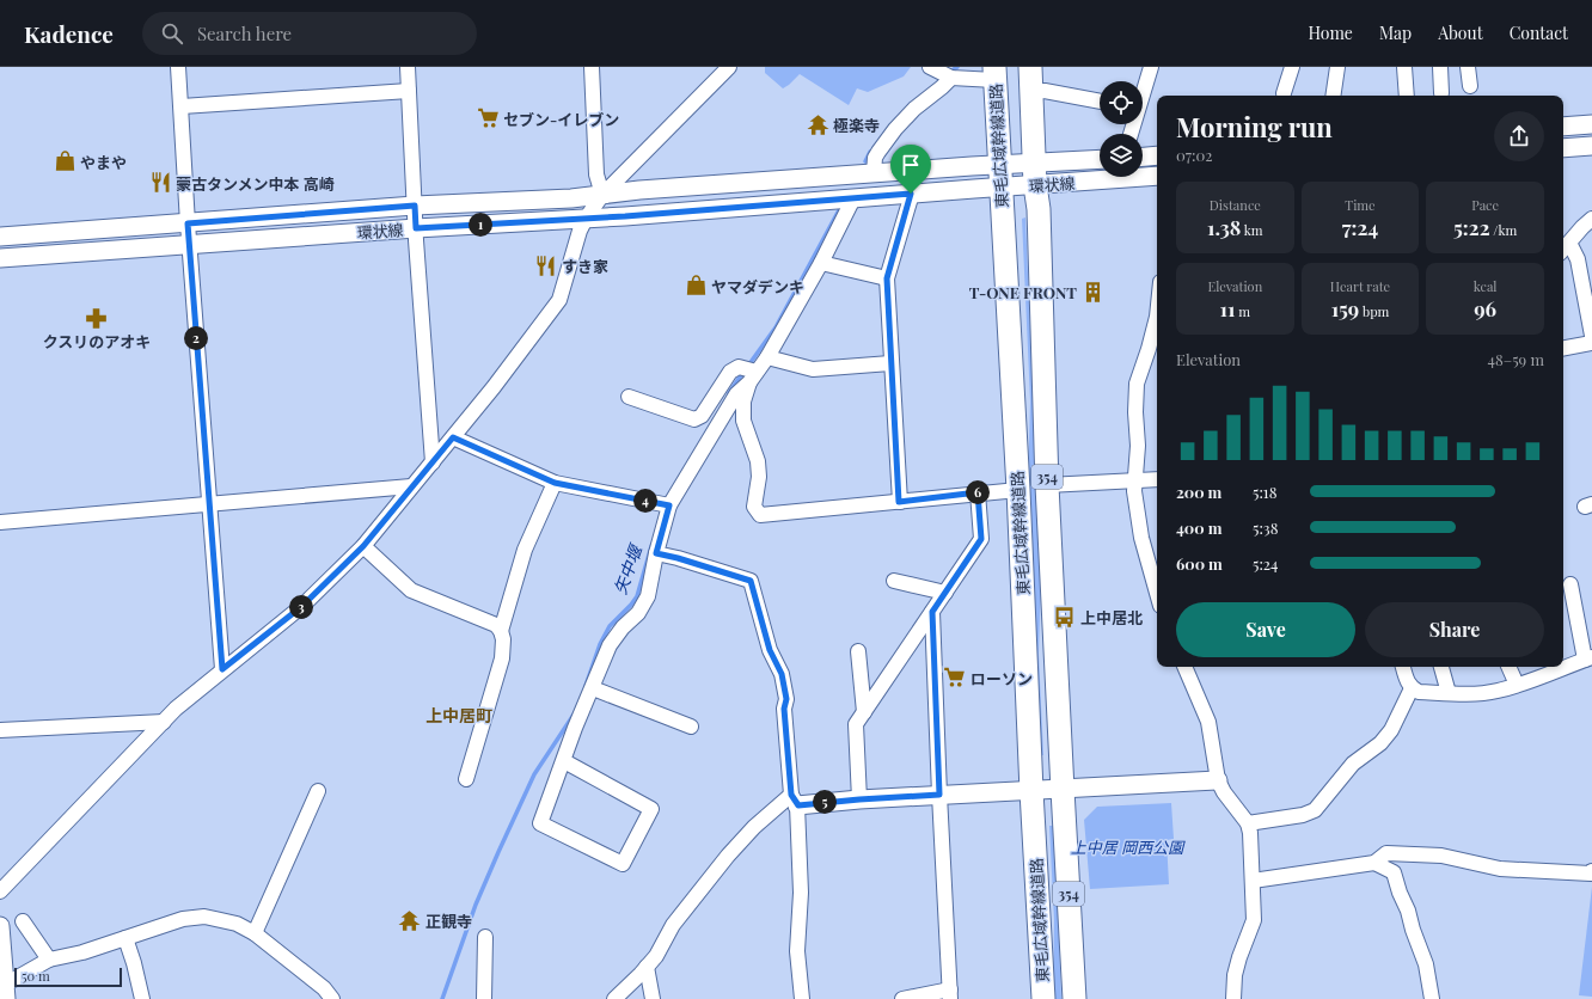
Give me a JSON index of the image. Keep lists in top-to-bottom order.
{
  "streets": {
    "highway": ["東毛広域幹線道路", "354"],
    "street": ["環状線"]
  },
  "crossings": [
    ["東毛広域幹線道路", "環状線"]
  ],
  "districts": ["上中居町"],
  "water": ["矢中堰"],
  "parks": ["上中居 岡西公園"],
  "places": {
    "supermarket": ["セブン-イレブン", "ローソン"],
    "temple": ["極楽寺", "正観寺"],
    "shop": ["やまや", "ヤマダデンキ"],
    "restaurant": ["蒙古タンメン中本 高崎", "すき家"],
    "building": ["T-ONE FRONT"],
    "pharmacy": ["クスリのアオキ"],
    "bus stop": ["上中居北"]
  },
  "scale_bar": "50 m",
  "page": {
    "header": "Kadence",
    "search": "Search here",
    "nav": [
      "Home",
      "Map",
      "About",
      "Contact"
    ],
    "heading": ["Morning run", "07:02"],
    "stats": [
      ["Distance", "1.38 km"],
      ["Time", "7:24"],
      ["Pace", "5:22 /km"],
      ["Elevation", "11 m"],
      ["Heart rate", "159 bpm"],
      ["kcal", "96"]
    ],
    "pins": [
      "1",
      "2",
      "6",
      "4",
      "3",
      "5"
    ],
    "chart": ["Elevation", "48–59 m"],
    "list": [
      {
        "name": "200 m",
        "note": "5:18"
      },
      {
        "name": "400 m",
        "note": "5:38"
      },
      {
        "name": "600 m",
        "note": "5:24"
      }
    ],
    "buttons": ["Save", "Share"],
    "scale": "50 m"
  }
}
